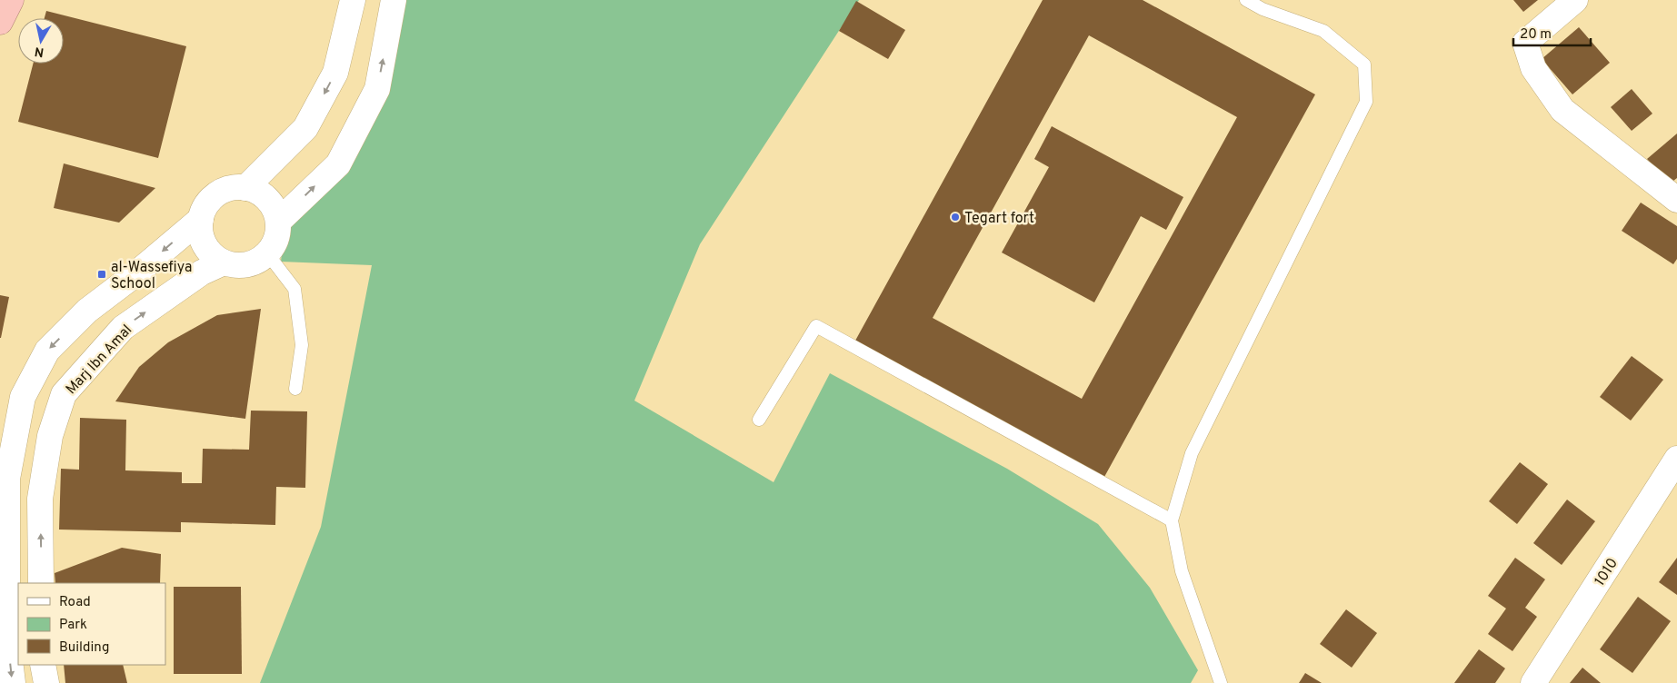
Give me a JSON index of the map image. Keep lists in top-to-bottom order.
{
  "streets": {
    "street": ["Marj Ibn Amal", "1010"]
  },
  "places": {
    "other": ["Tegart fort"],
    "transit": ["al-Wassefiya School"]
  },
  "legend": ["Road", "Park", "Building"],
  "scale_bar": "20 m",
  "north": "bottom"
}
